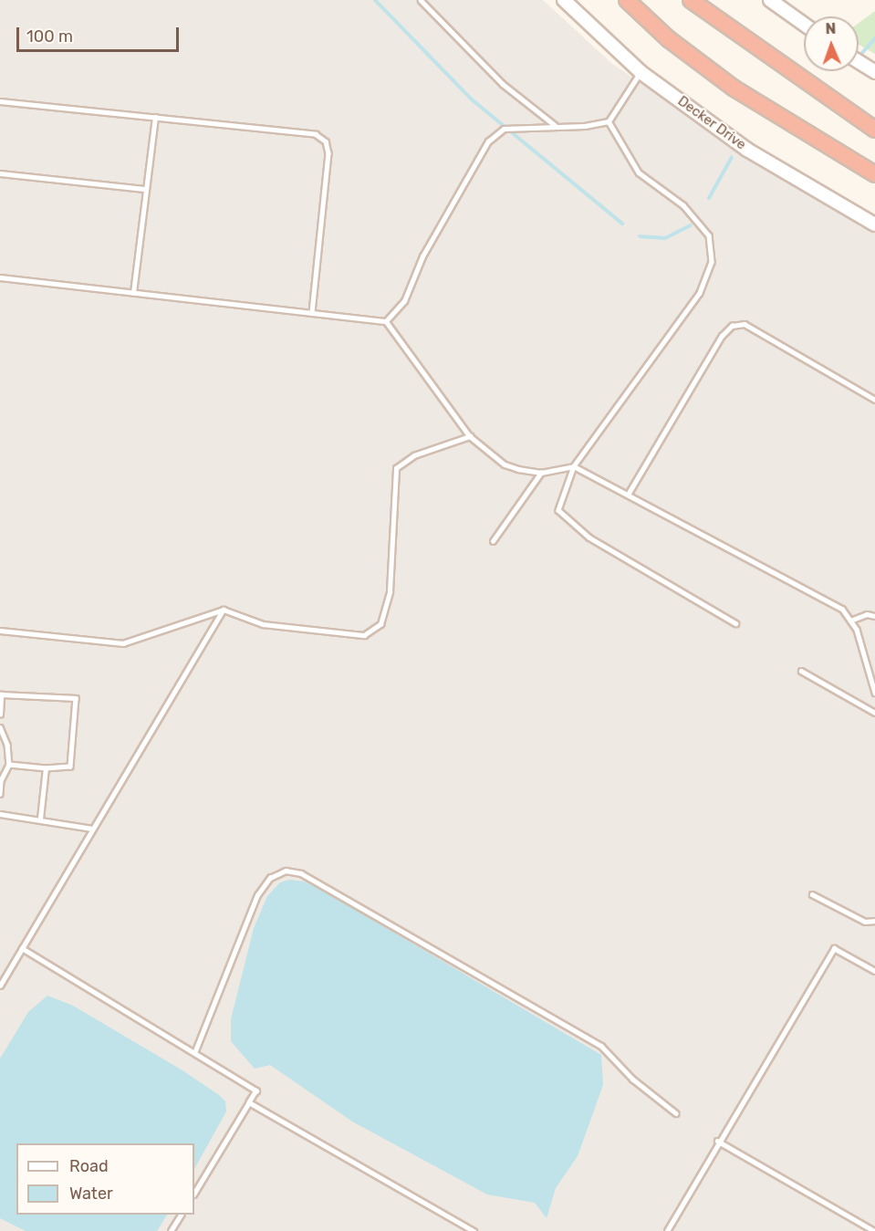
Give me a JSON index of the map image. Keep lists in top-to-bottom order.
{
  "streets": {
    "main road": ["Decker Drive"]
  },
  "legend": ["Road", "Water"],
  "scale_bar": "100 m",
  "north": "top"
}
